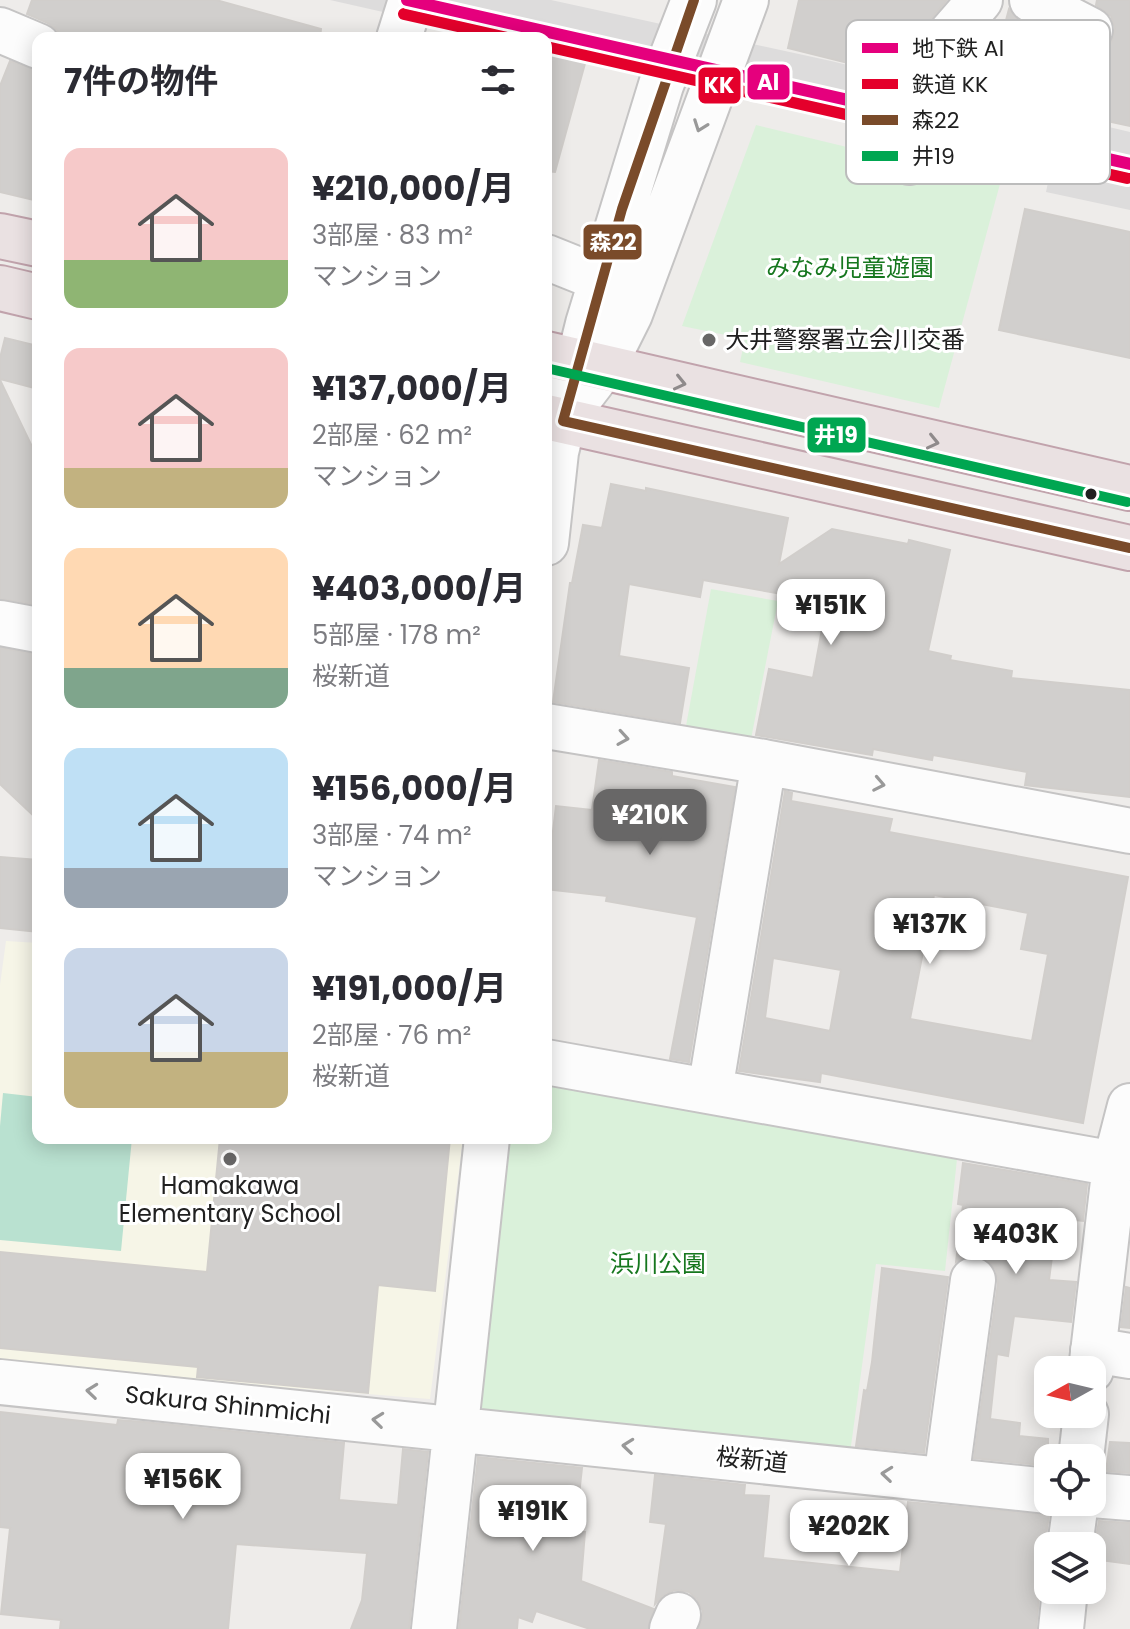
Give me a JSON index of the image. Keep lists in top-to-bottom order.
{
  "streets": {
    "street": ["Sakura Shinmichi", "桜新道"]
  },
  "crossings": [
    ["Sakura Shinmichi", "桜新道"]
  ],
  "one_way": ["Sakura Shinmichi"],
  "parks": ["みなみ児童遊園", "浜川公園"],
  "places": ["大井警察署立会川交番", "Hamakawa Elementary School"],
  "lines": [
    "metro line Al",
    "transit line 森22",
    "rail line KK",
    "transit line 井19"
  ],
  "legend": [
    "地下鉄 Al",
    "鉄道 KK",
    "森22",
    "井19"
  ],
  "north": "left",
  "page": {
    "heading": "7件の物件",
    "list": [
      {
        "name": "¥210,000/月",
        "note": "3部屋 · 83 m² · マンション"
      },
      {
        "name": "¥137,000/月",
        "note": "2部屋 · 62 m² · マンション"
      },
      {
        "name": "¥403,000/月",
        "note": "5部屋 · 178 m² · 桜新道"
      },
      {
        "name": "¥156,000/月",
        "note": "3部屋 · 74 m² · マンション"
      },
      {
        "name": "¥191,000/月",
        "note": "2部屋 · 76 m² · 桜新道"
      }
    ],
    "price": [
      "¥151K",
      "¥210K",
      "¥137K",
      "¥403K",
      "¥156K",
      "¥191K",
      "¥202K"
    ]
  }
}
